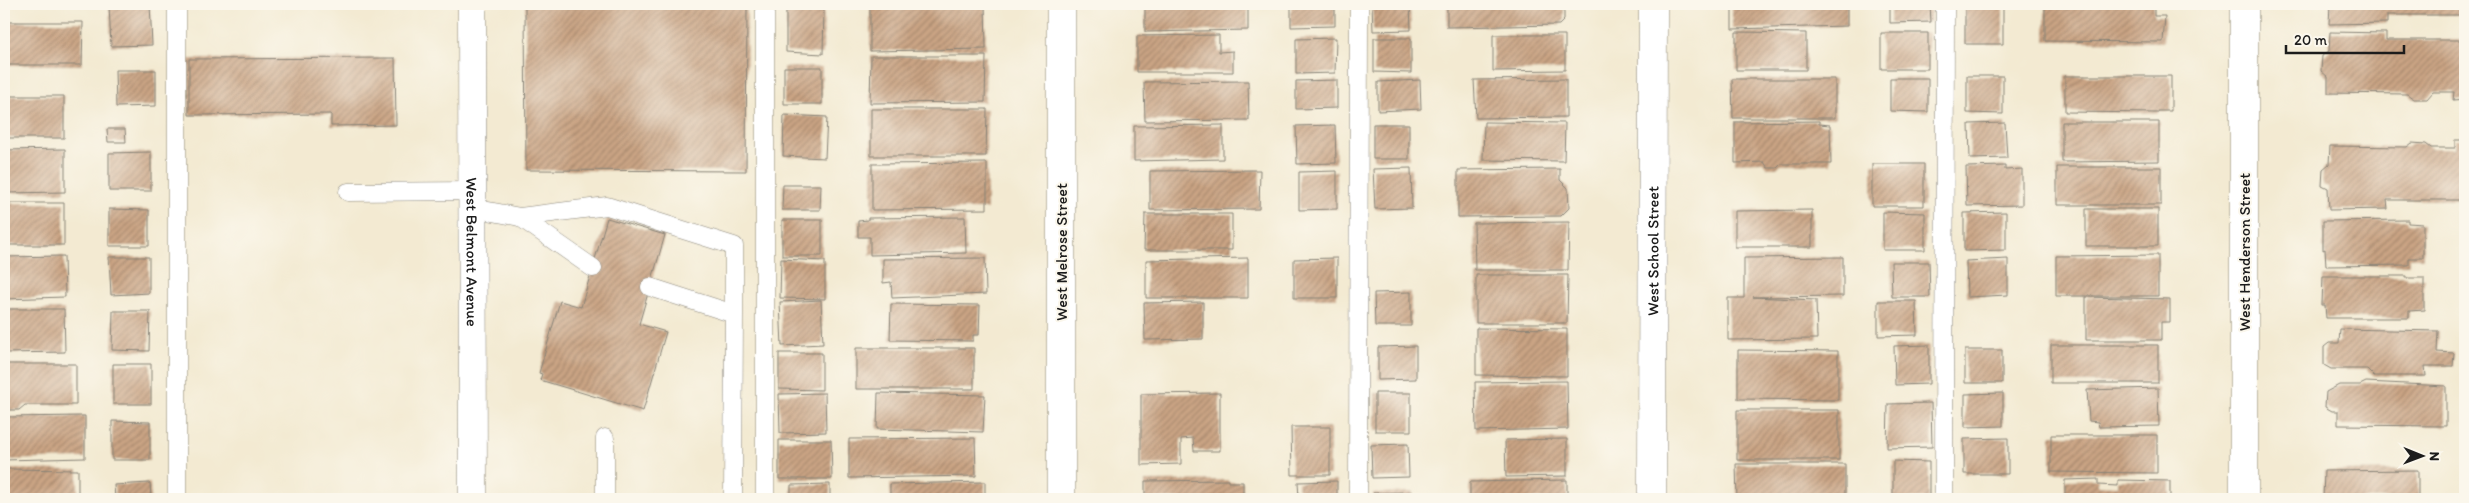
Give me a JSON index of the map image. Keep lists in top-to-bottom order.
{
  "streets": {
    "street": [
      "West School Street",
      "West Belmont Avenue",
      "West Melrose Street",
      "West Henderson Street"
    ]
  },
  "scale_bar": "20 m",
  "north": "right"
}
